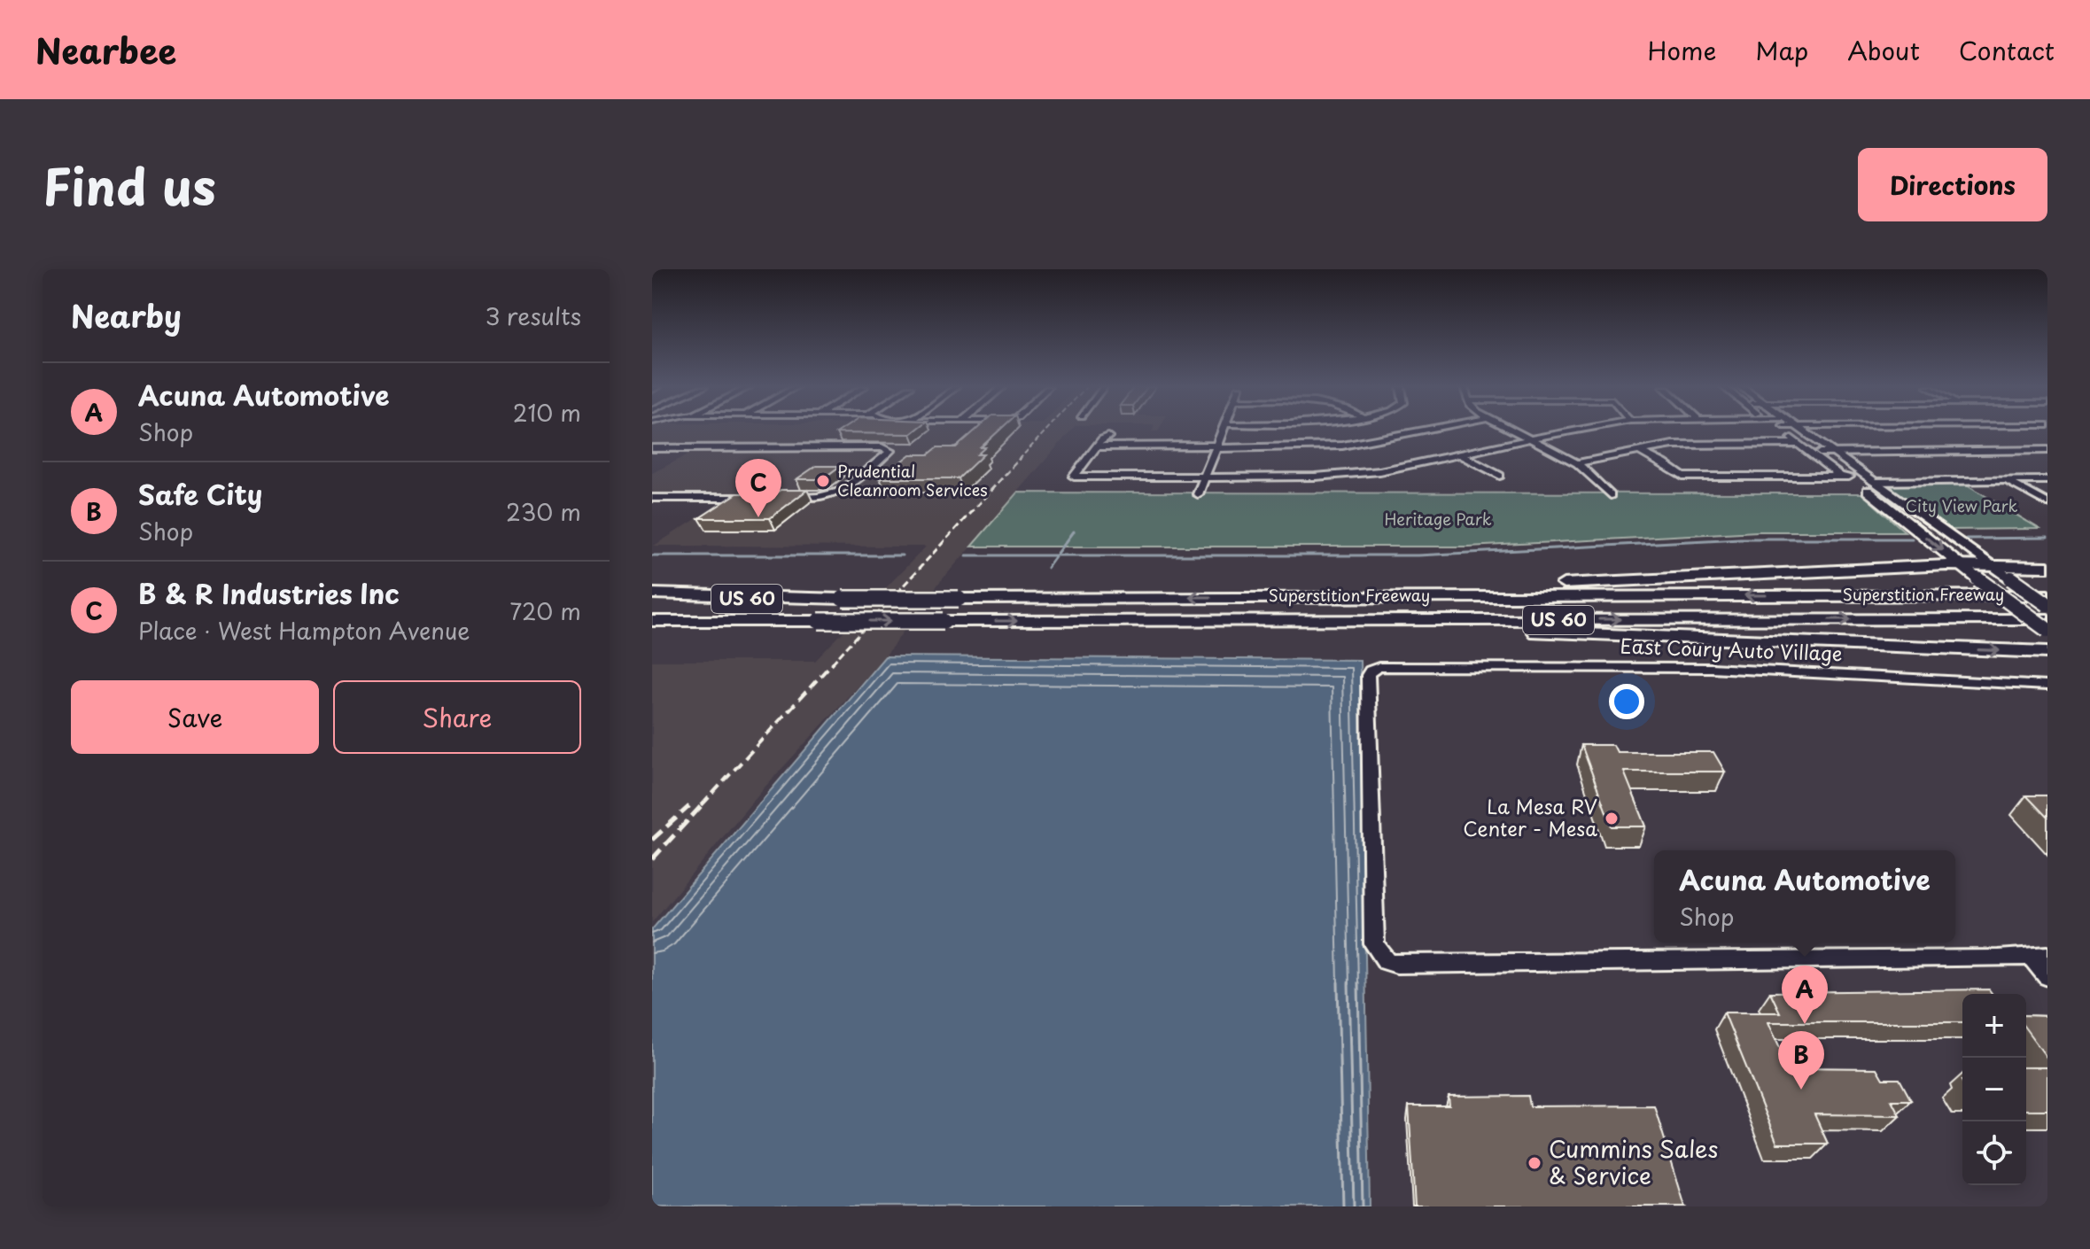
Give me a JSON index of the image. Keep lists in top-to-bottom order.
{
  "streets": {
    "highway": ["Superstition Freeway", "US 60"],
    "street": ["East Coury Auto Village"]
  },
  "parks": ["City View Park", "Heritage Park"],
  "places": ["Prudential Cleanroom Services", "La Mesa RV Center - Mesa", "Cummins Sales & Service"],
  "page": {
    "header": "Nearbee",
    "nav": [
      "Home",
      "Map",
      "About",
      "Contact"
    ],
    "title": "Find us",
    "buttons": [
      "Directions",
      ["Save", "Share"]
    ],
    "heading": ["Nearby", "3 results"],
    "list": [
      {
        "mark": "A",
        "name": "Acuna Automotive",
        "note": "Shop",
        "value": "210 m"
      },
      {
        "mark": "B",
        "name": "Safe City",
        "note": "Shop",
        "value": "230 m"
      },
      {
        "mark": "C",
        "name": "B & R Industries Inc",
        "note": "Place · West Hampton Avenue",
        "value": "720 m"
      }
    ],
    "pins": ["C", "A", "B"],
    "popup": ["Acuna Automotive", "Shop"],
    "map_buttons": ["+", "−"]
  }
}
